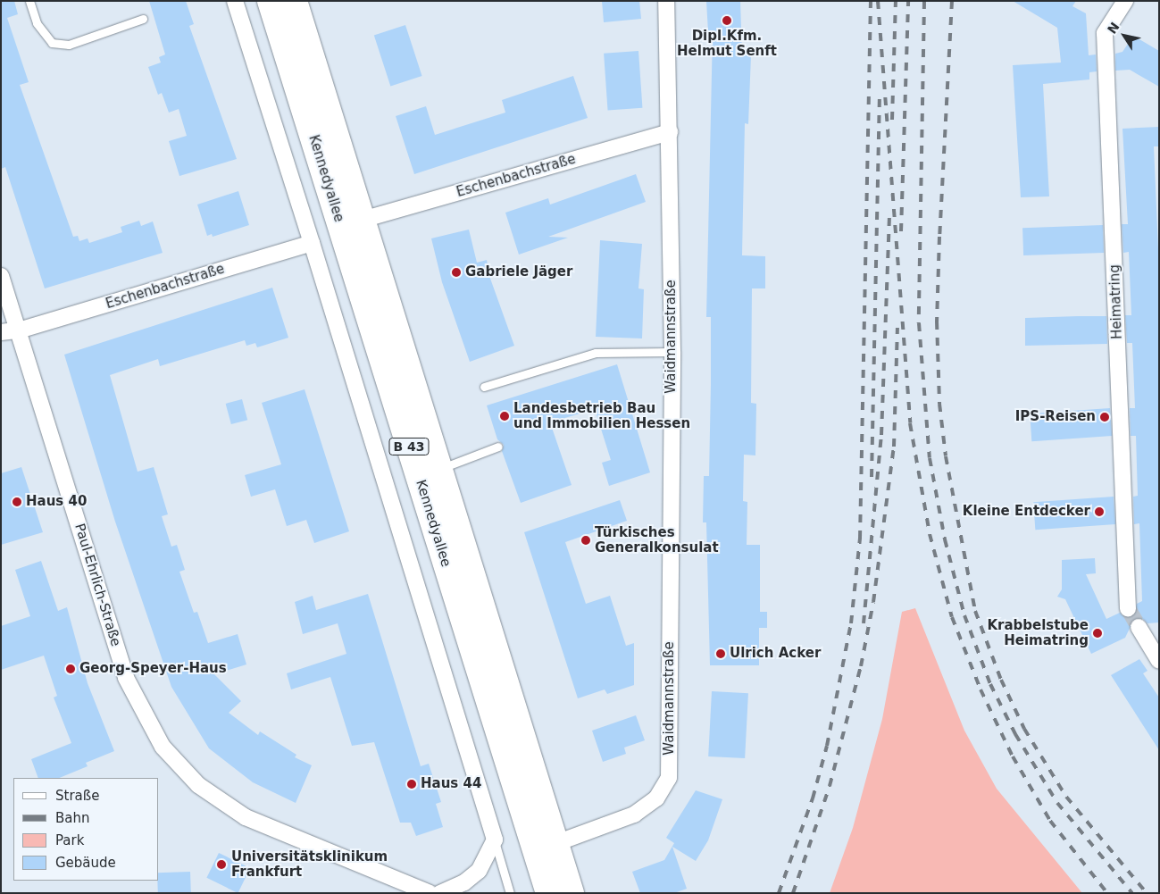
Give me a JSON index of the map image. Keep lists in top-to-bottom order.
{
  "streets": {
    "main road": ["Kennedyallee", "B 43"],
    "street": [
      "Eschenbachstraße",
      "Heimatring",
      "Waidmannstraße",
      "Paul-Ehrlich-Straße"
    ]
  },
  "crossings": [
    ["Eschenbachstraße", "Kennedyallee"],
    ["Eschenbachstraße", "Waidmannstraße"],
    ["Eschenbachstraße", "Paul-Ehrlich-Straße"],
    ["Kennedyallee", "Waidmannstraße"]
  ],
  "places": [
    "Dipl.Kfm. Helmut Senft",
    "Gabriele Jäger",
    "Landesbetrieb Bau und Immobilien Hessen",
    "IPS-Reisen",
    "Haus 40",
    "Kleine Entdecker",
    "Türkisches Generalkonsulat",
    "Krabbelstube Heimatring",
    "Ulrich Acker",
    "Georg-Speyer-Haus",
    "Haus 44",
    "Universitätsklinikum Frankfurt"
  ],
  "legend": [
    "Straße",
    "Bahn",
    "Park",
    "Gebäude"
  ],
  "north": "top left"
}
